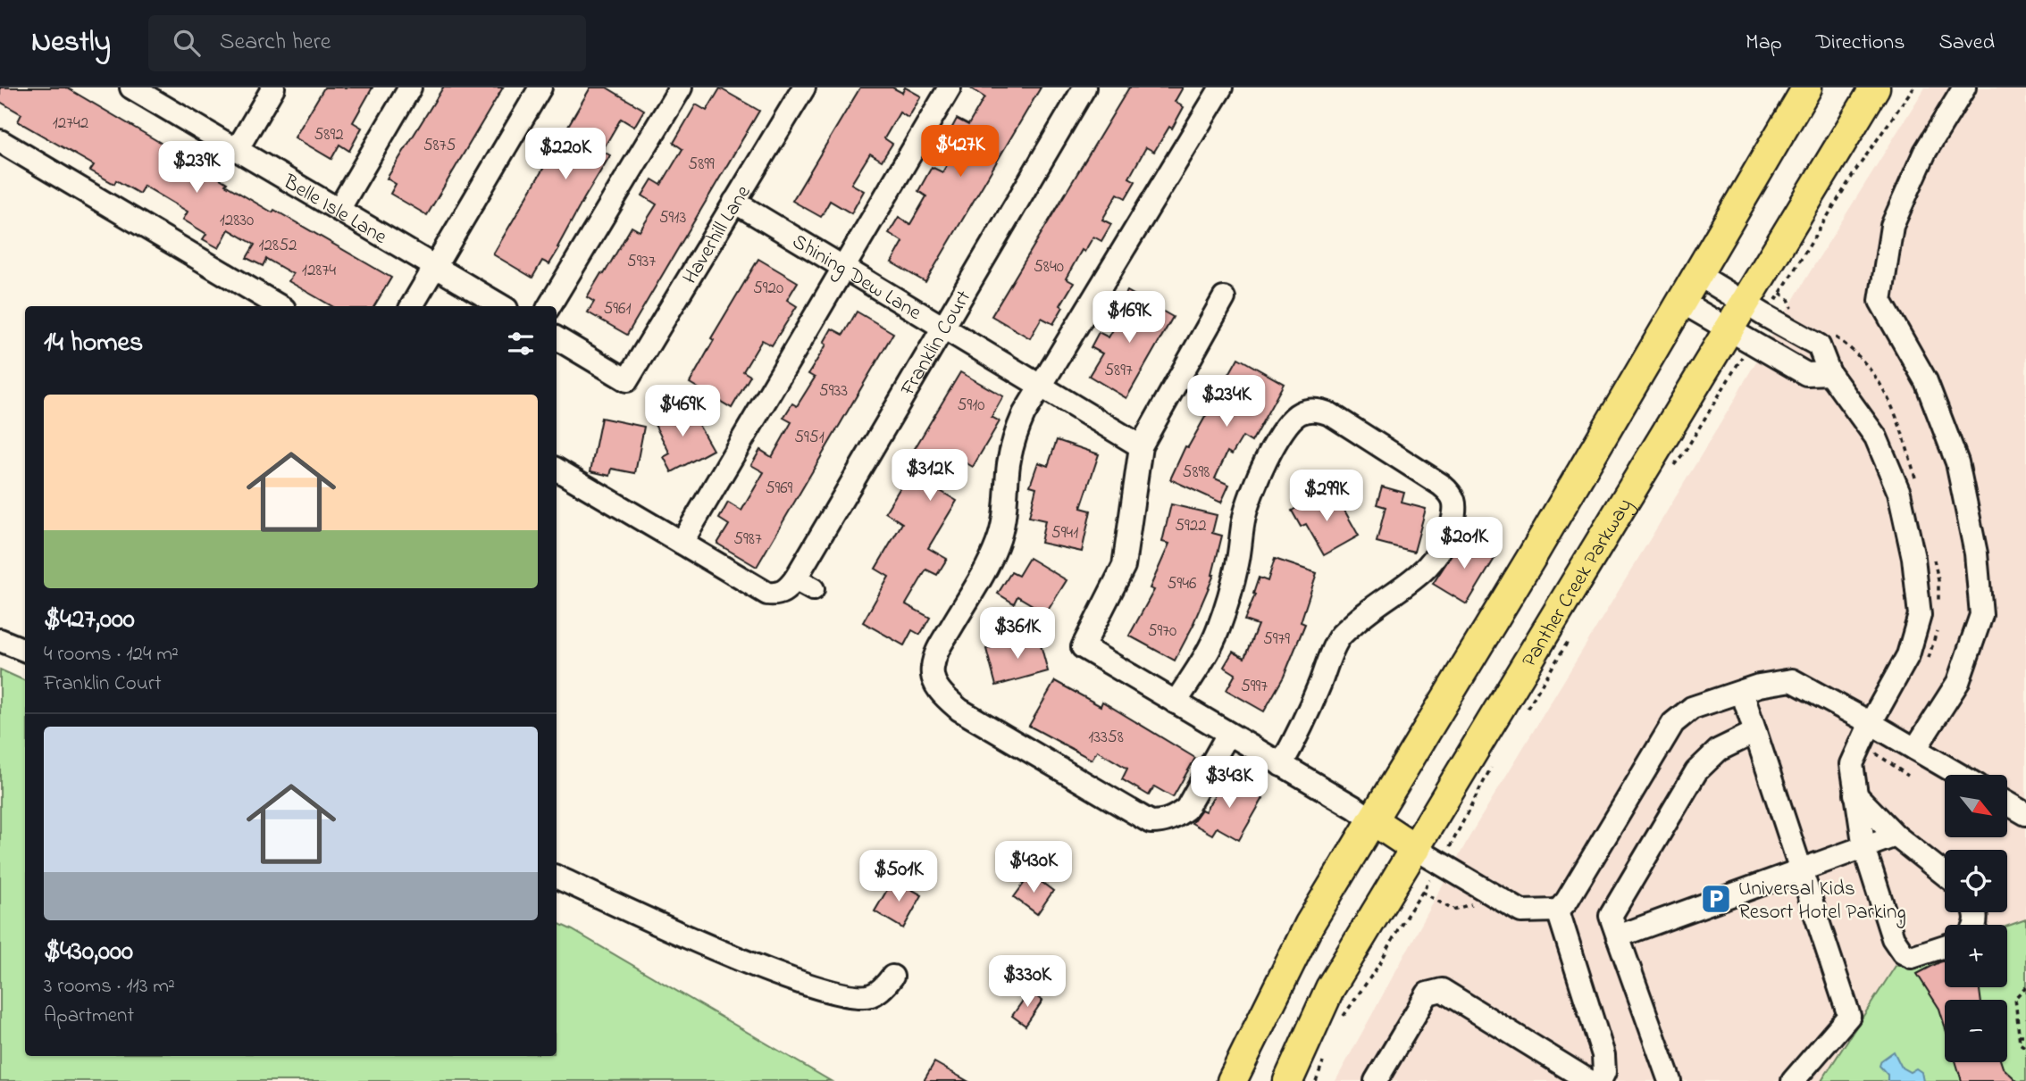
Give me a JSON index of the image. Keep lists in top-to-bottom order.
{
  "streets": {
    "main road": ["Panther Creek Parkway"],
    "street": [
      "Belle Isle Lane",
      "Haverhill Lane",
      "Shining Dew Lane",
      "Franklin Court"
    ]
  },
  "crossings": [
    ["Haverhill Lane", "Shining Dew Lane"],
    ["Shining Dew Lane", "Franklin Court"]
  ],
  "places": {
    "parking": ["Universal Kids Resort Hotel Parking"]
  },
  "house_numbers": [
    "12742",
    "5892",
    "5875",
    "5899",
    "5913",
    "12830",
    "12852",
    "5937",
    "5840",
    "12874",
    "5920",
    "5961",
    "5897",
    "5933",
    "5910",
    "5951",
    "5898",
    "5969",
    "5922",
    "5941",
    "5987",
    "5946",
    "5970",
    "5979",
    "5997",
    "13358"
  ],
  "north": "bottom right",
  "page": {
    "header": "Nestly",
    "search": "Search here",
    "nav": ["Map", "Directions", "Saved"],
    "price": [
      "$427K",
      "$220K",
      "$239K",
      "$169K",
      "$234K",
      "$469K",
      "$312K",
      "$299K",
      "$201K",
      "$361K",
      "$343K",
      "$430K",
      "$501K",
      "$330K"
    ],
    "heading": "14 homes",
    "list": [
      {
        "name": "$427,000",
        "note": "4 rooms · 124 m² · Franklin Court"
      },
      {
        "name": "$430,000",
        "note": "3 rooms · 113 m² · Apartment"
      }
    ],
    "map_buttons": ["+", "−"]
  }
}
